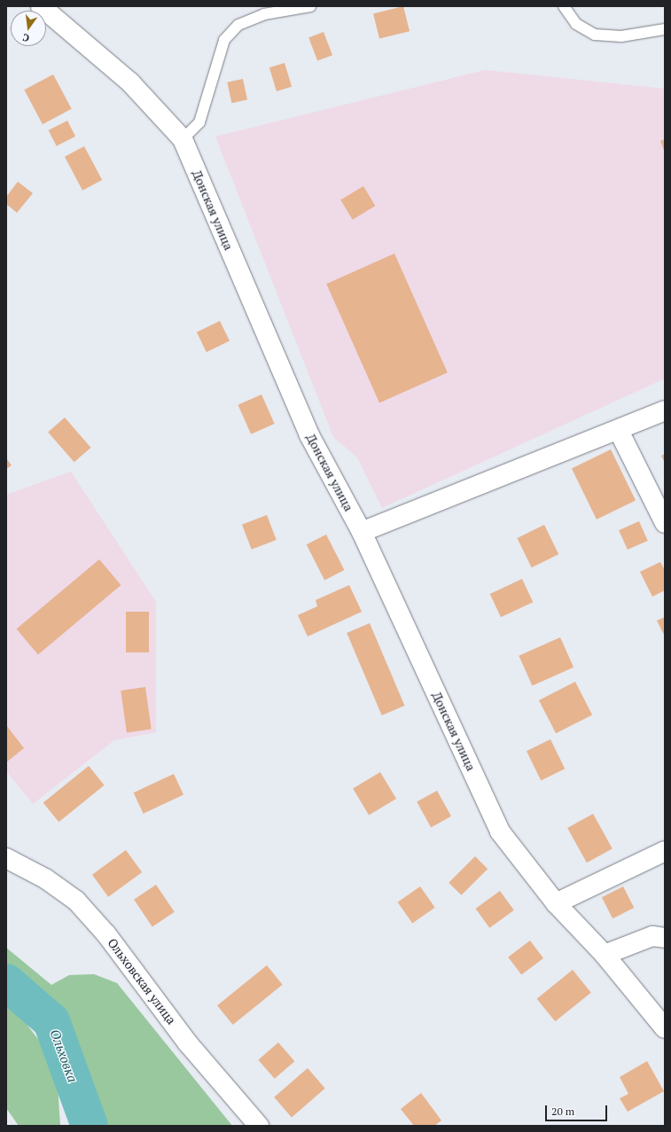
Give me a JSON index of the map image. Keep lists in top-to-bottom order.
{
  "streets": {
    "street": ["Донская улица", "Ольховская улица"]
  },
  "water": ["Ольховка"],
  "scale_bar": "20 m",
  "north": "bottom"
}
